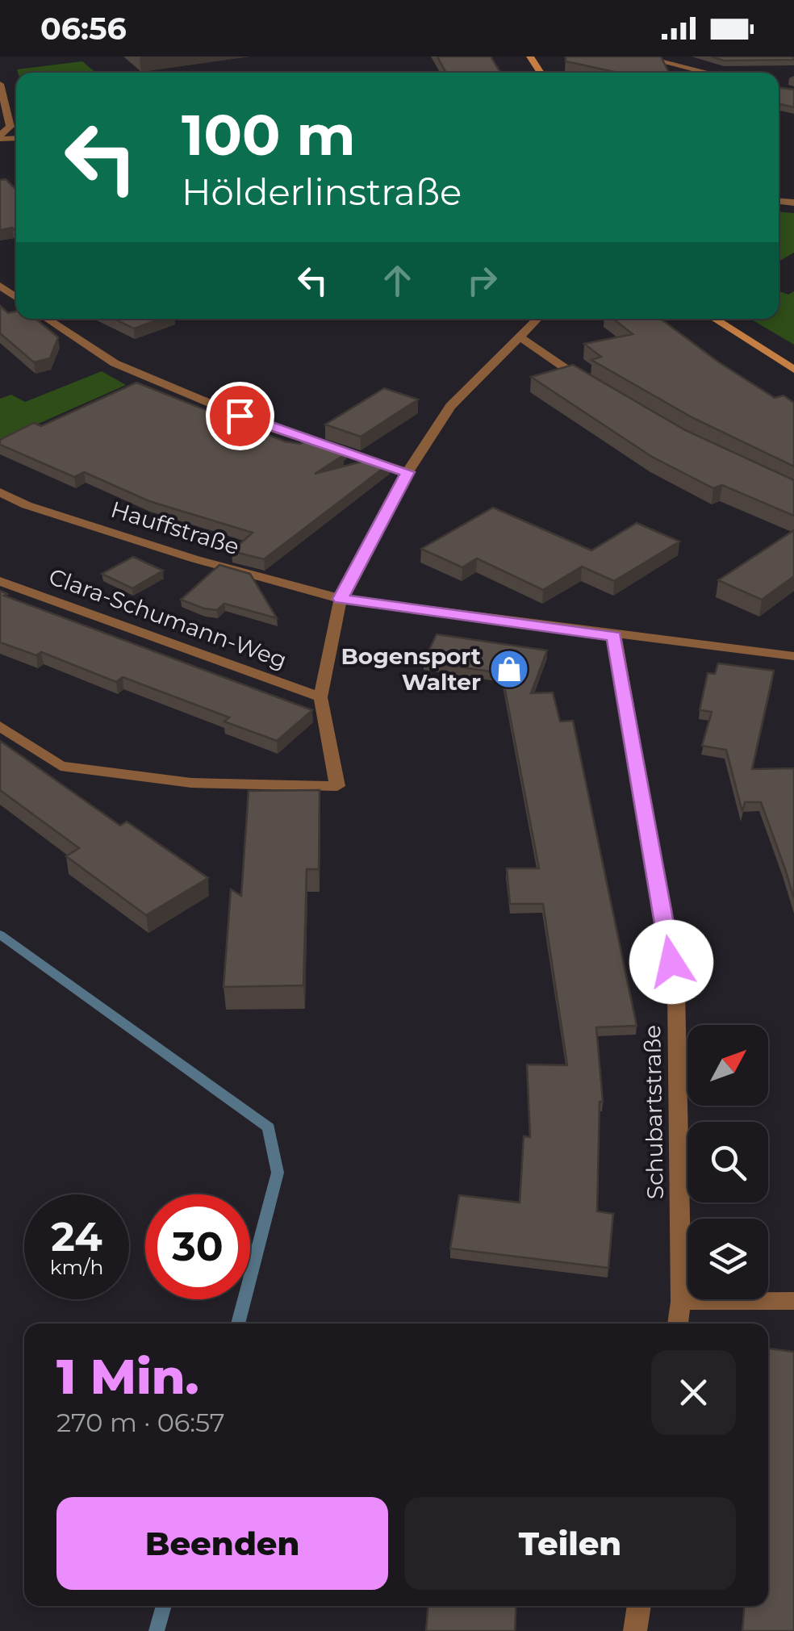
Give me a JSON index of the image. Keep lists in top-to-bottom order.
{
  "streets": {
    "street": ["Hauffstraße", "Clara-Schumann-Weg", "Schubartstraße"]
  },
  "crossings": [
    ["Hauffstraße", "Schubartstraße"]
  ],
  "places": {
    "shop": ["Bogensport Walter"]
  },
  "north": "top right",
  "page": {
    "status": "06:56",
    "turn": ["100 m", "Hölderlinstraße"],
    "speed": "24 km/h",
    "limit": "30",
    "heading": ["1 Min.", "270 m · 06:57"],
    "buttons": ["Beenden", "Teilen"]
  }
}
